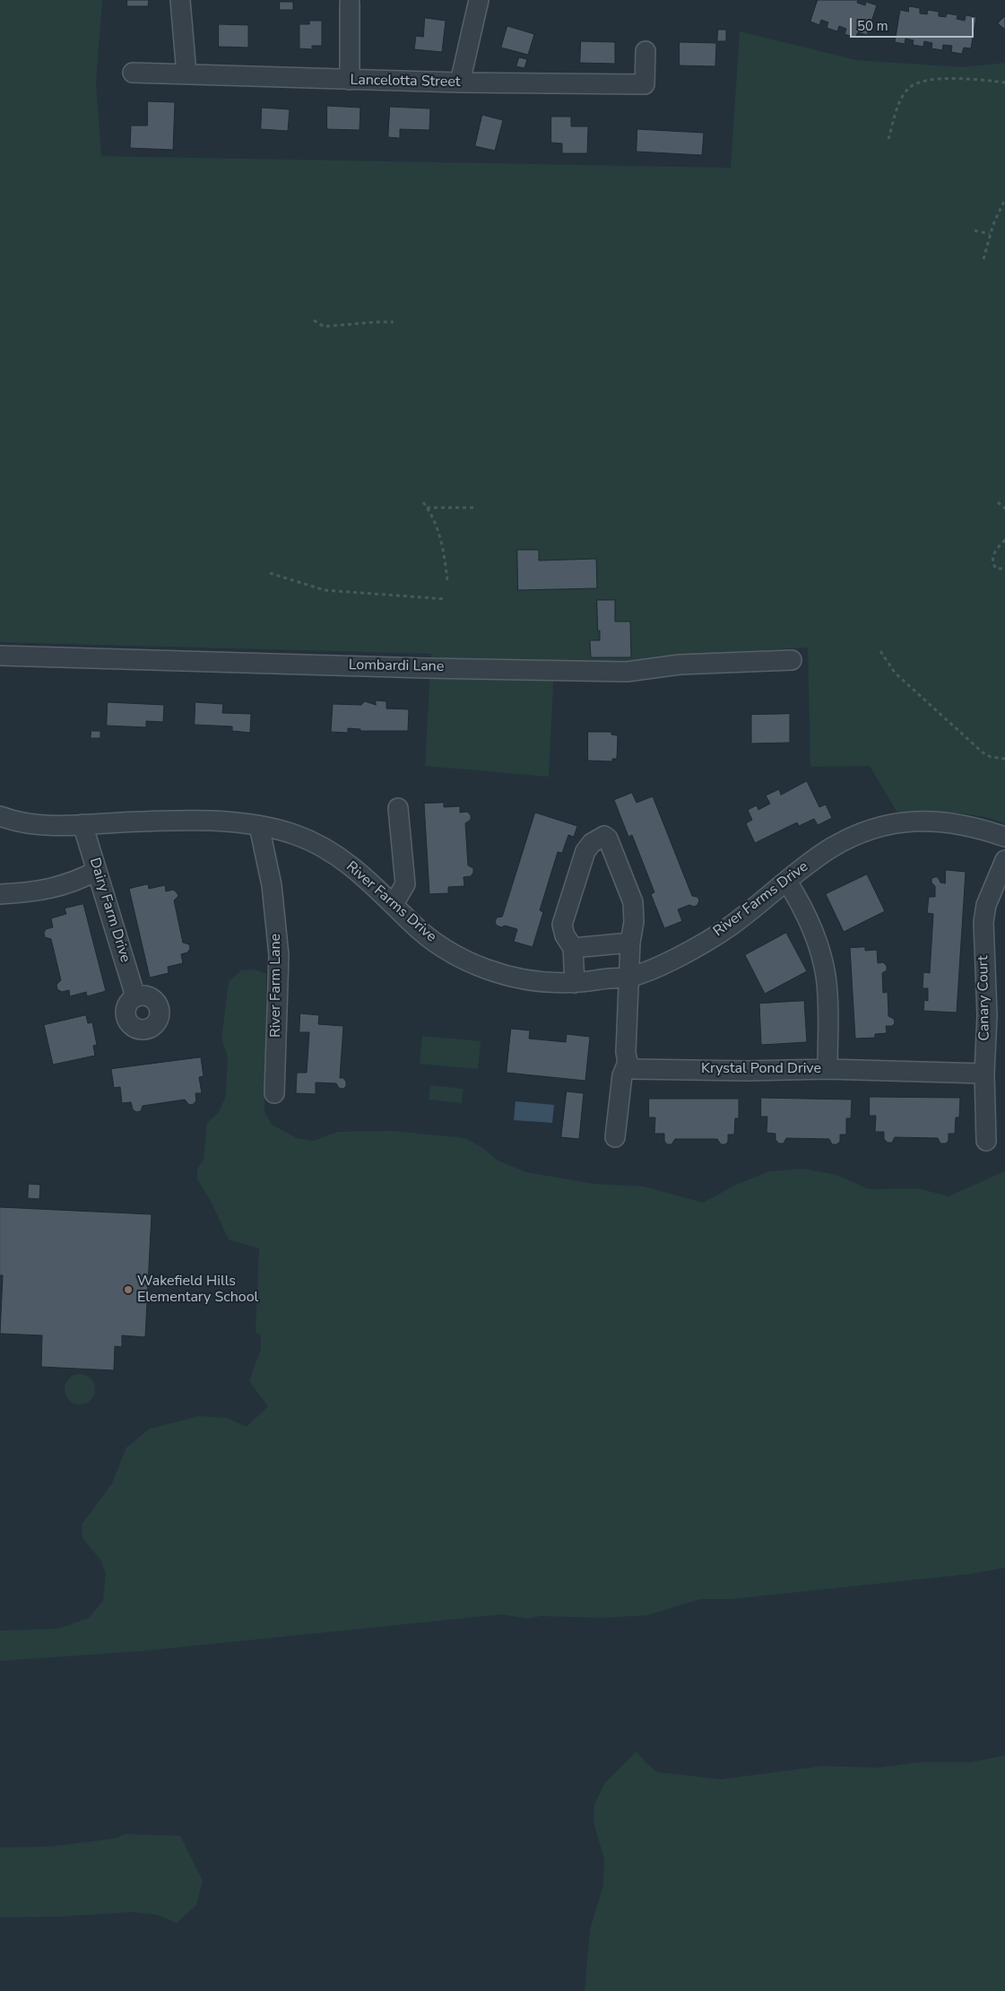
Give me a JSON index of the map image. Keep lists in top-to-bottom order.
{
  "streets": {
    "street": [
      "Lancelotta Street",
      "Lombardi Lane",
      "River Farms Drive",
      "Dairy Farm Drive",
      "River Farm Lane",
      "Canary Court",
      "Krystal Pond Drive"
    ]
  },
  "crossings": [
    ["River Farms Drive", "Dairy Farm Drive"],
    ["River Farms Drive", "River Farm Lane"],
    ["Canary Court", "Krystal Pond Drive"]
  ],
  "places": ["Wakefield Hills Elementary School"],
  "scale_bar": "50 m"
}
